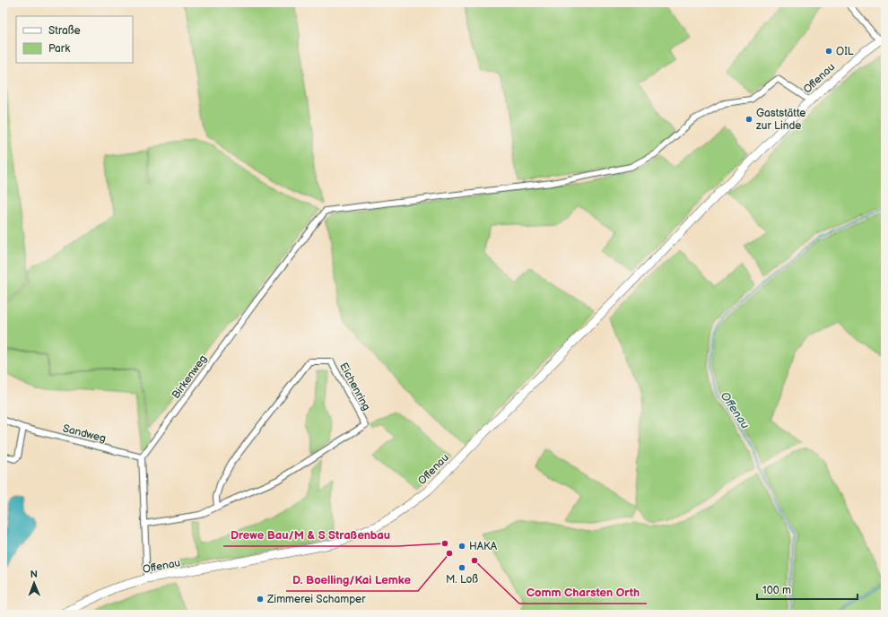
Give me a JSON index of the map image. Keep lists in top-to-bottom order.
{
  "streets": {
    "main road": ["Offenau"],
    "street": ["Birkenweg", "Eichenring", "Sandweg"]
  },
  "crossings": [
    ["Offenau", "Birkenweg"],
    ["Birkenweg", "Sandweg"]
  ],
  "water": ["Offenau"],
  "places": [
    "OIL",
    "Gaststätte zur Linde",
    "Drewe Bau/M & S Straßenbau",
    "HAKA",
    "D. Boelling/Kai Lemke",
    "Comm Charsten Orth",
    "M. Loß",
    "Zimmerei Schamper"
  ],
  "legend": ["Straße", "Park"],
  "scale_bar": "100 m",
  "north": "top"
}
